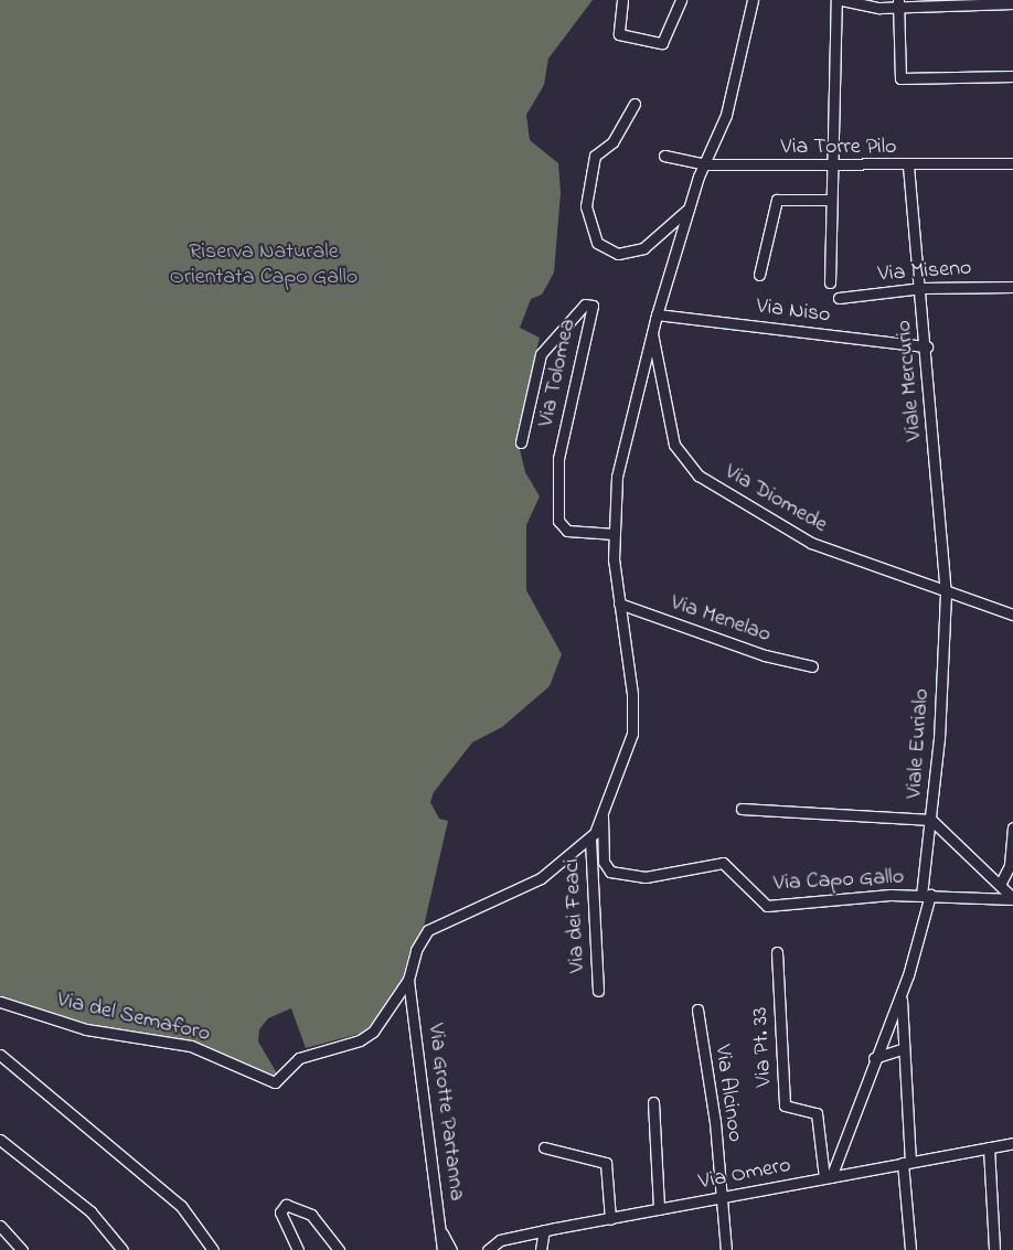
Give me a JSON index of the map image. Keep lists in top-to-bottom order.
{
  "streets": {
    "street": [
      "Via Torre Pilo",
      "Via Miseno",
      "Via Niso",
      "Via Tolomea",
      "Viale Mercurio",
      "Via Diomede",
      "Via Menelao",
      "Viale Eurialo",
      "Via Capo Gallo",
      "Via dei Feaci",
      "Via del Semaforo",
      "Via Pt. 33",
      "Via Alcinoo",
      "Via Grotte Partanna",
      "Via Omero"
    ]
  },
  "crossings": [
    ["Via Torre Pilo", "Viale Mercurio"],
    ["Via Miseno", "Viale Mercurio"],
    ["Via Niso", "Viale Mercurio"],
    ["Viale Mercurio", "Via Diomede"],
    ["Viale Mercurio", "Viale Eurialo"],
    ["Via Diomede", "Viale Eurialo"],
    ["Viale Eurialo", "Via Capo Gallo"],
    ["Via Capo Gallo", "Via del Semaforo"],
    ["Via dei Feaci", "Via del Semaforo"],
    ["Via del Semaforo", "Via Grotte Partanna"],
    ["Via Pt. 33", "Via Omero"],
    ["Via Alcinoo", "Via Omero"]
  ],
  "parks": ["Riserva Naturale Orientata Capo Gallo"]
}
